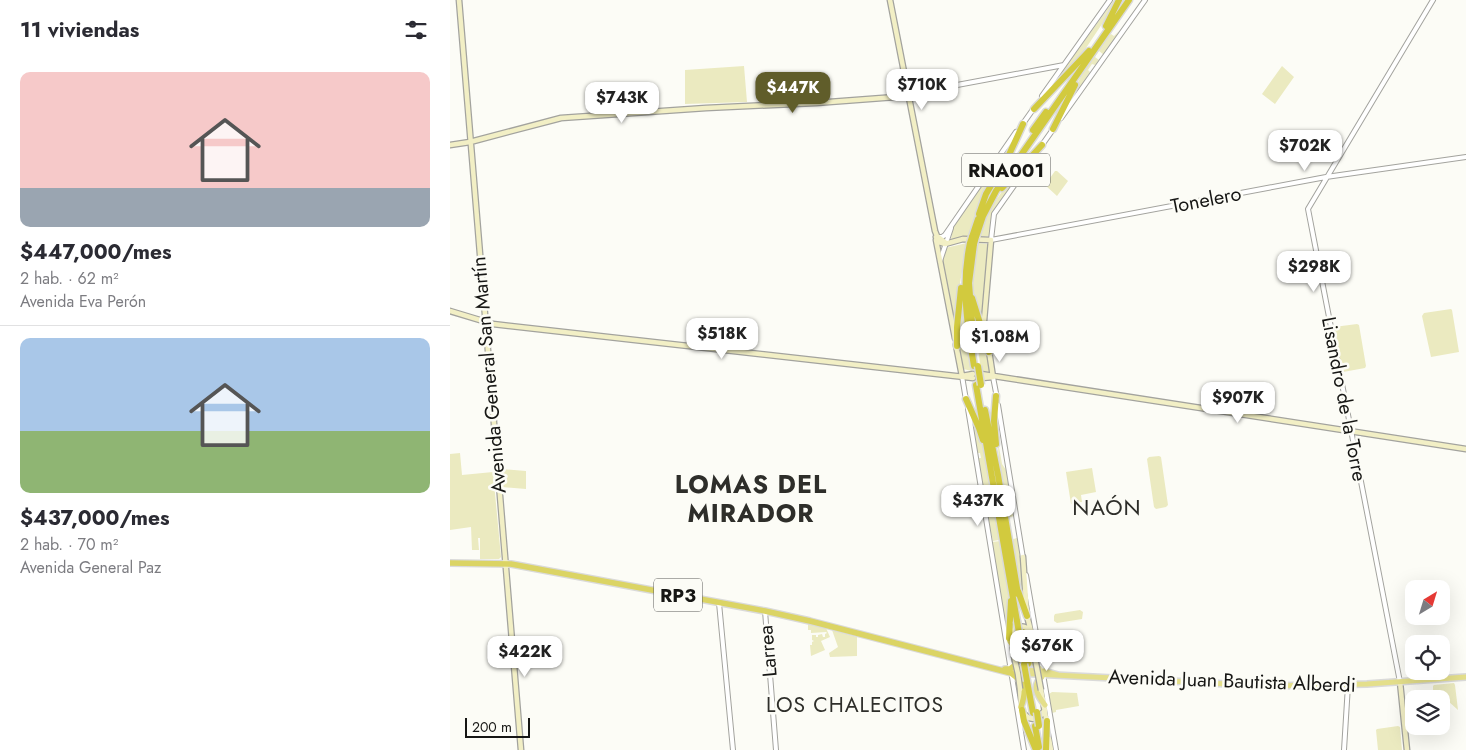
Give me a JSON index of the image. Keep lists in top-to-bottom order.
{
  "streets": {
    "highway": ["RNA001", "RP3"],
    "main road": ["Tonelero", "Avenida General San Martín", "Avenida Juan Bautista Alberdi"],
    "street": ["Lisandro de la Torre", "Larrea"]
  },
  "crossings": [
    ["Tonelero", "Lisandro de la Torre"],
    ["Avenida General San Martín", "RP3"],
    ["Lisandro de la Torre", "Avenida Juan Bautista Alberdi"],
    ["RP3", "Larrea"],
    ["RP3", "Avenida Juan Bautista Alberdi"]
  ],
  "districts": ["LOMAS DEL MIRADOR", "NAÓN", "LOS CHALECITOS"],
  "scale_bar": "200 m",
  "north": "top right",
  "page": {
    "heading": "11 viviendas",
    "list": [
      {
        "name": "$447,000/mes",
        "note": "2 hab. · 62 m² · Avenida Eva Perón"
      },
      {
        "name": "$437,000/mes",
        "note": "2 hab. · 70 m² · Avenida General Paz"
      }
    ],
    "price": [
      "$710K",
      "$447K",
      "$743K",
      "$702K",
      "$298K",
      "$518K",
      "$1.08M",
      "$907K",
      "$437K",
      "$676K",
      "$422K"
    ],
    "scale": "200 m"
  }
}
